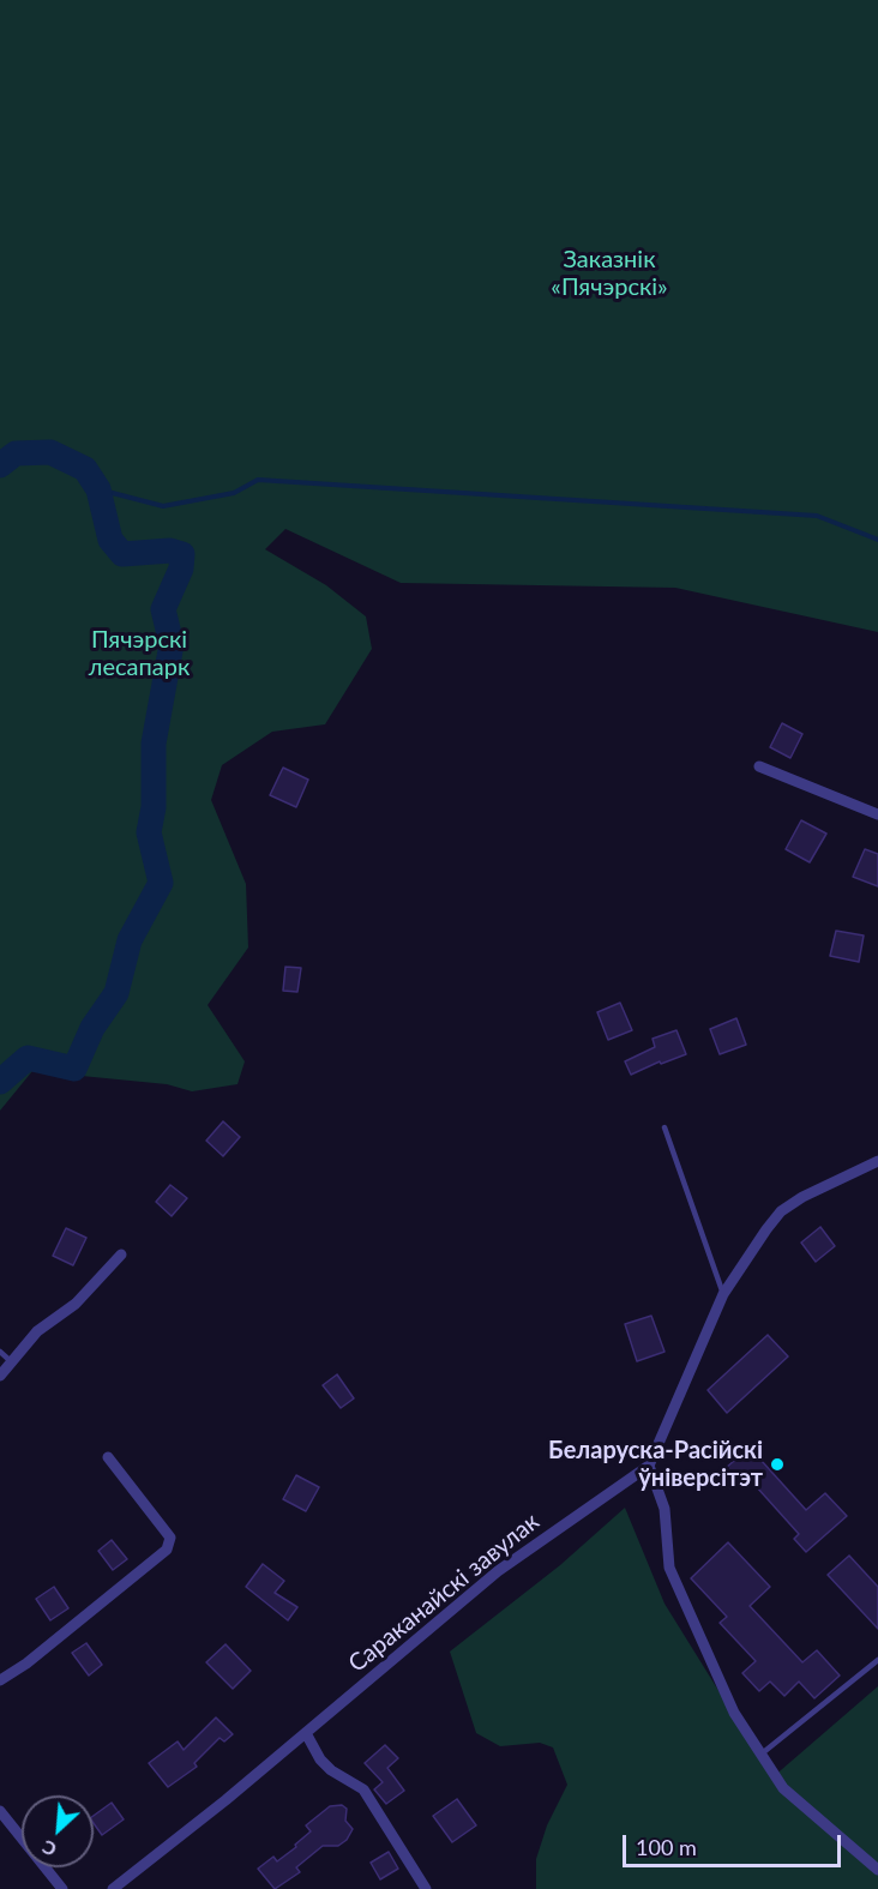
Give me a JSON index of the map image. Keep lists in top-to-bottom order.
{
  "streets": {
    "street": ["Сараканайскі завулак"]
  },
  "parks": ["Заказнік «Пячэрскі»", "Пячэрскі лесапарк"],
  "places": ["Беларуска-Расійскі ўніверсітэт"],
  "scale_bar": "100 m",
  "north": "bottom left"
}
